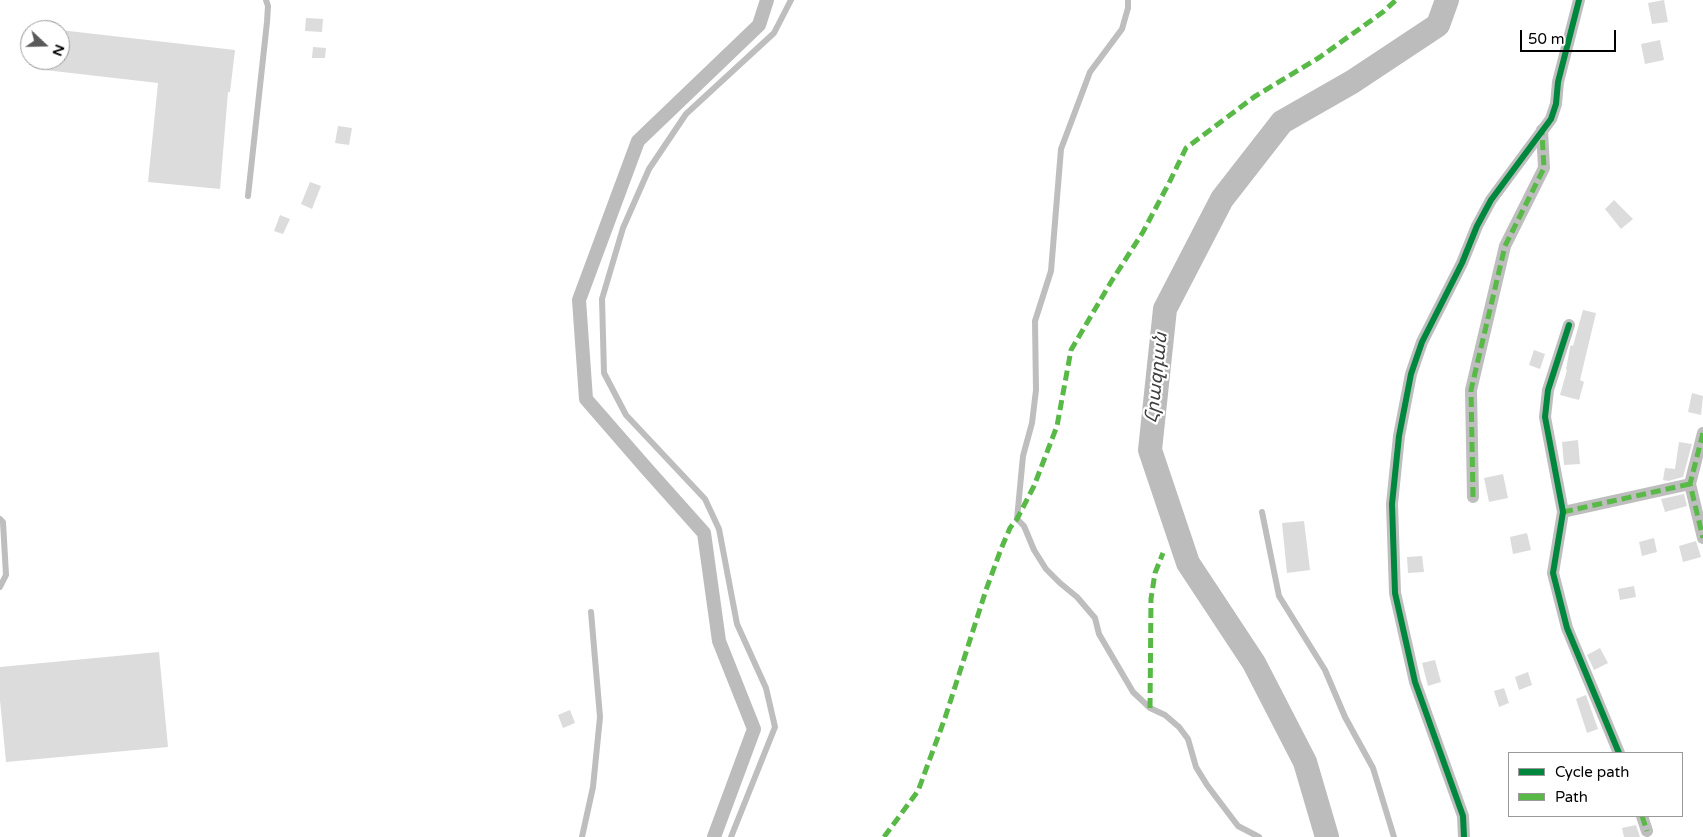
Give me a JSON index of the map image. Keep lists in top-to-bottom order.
{
  "water": ["Հրազդան"],
  "legend": ["Cycle path", "Path"],
  "scale_bar": "50 m",
  "north": "right"
}
